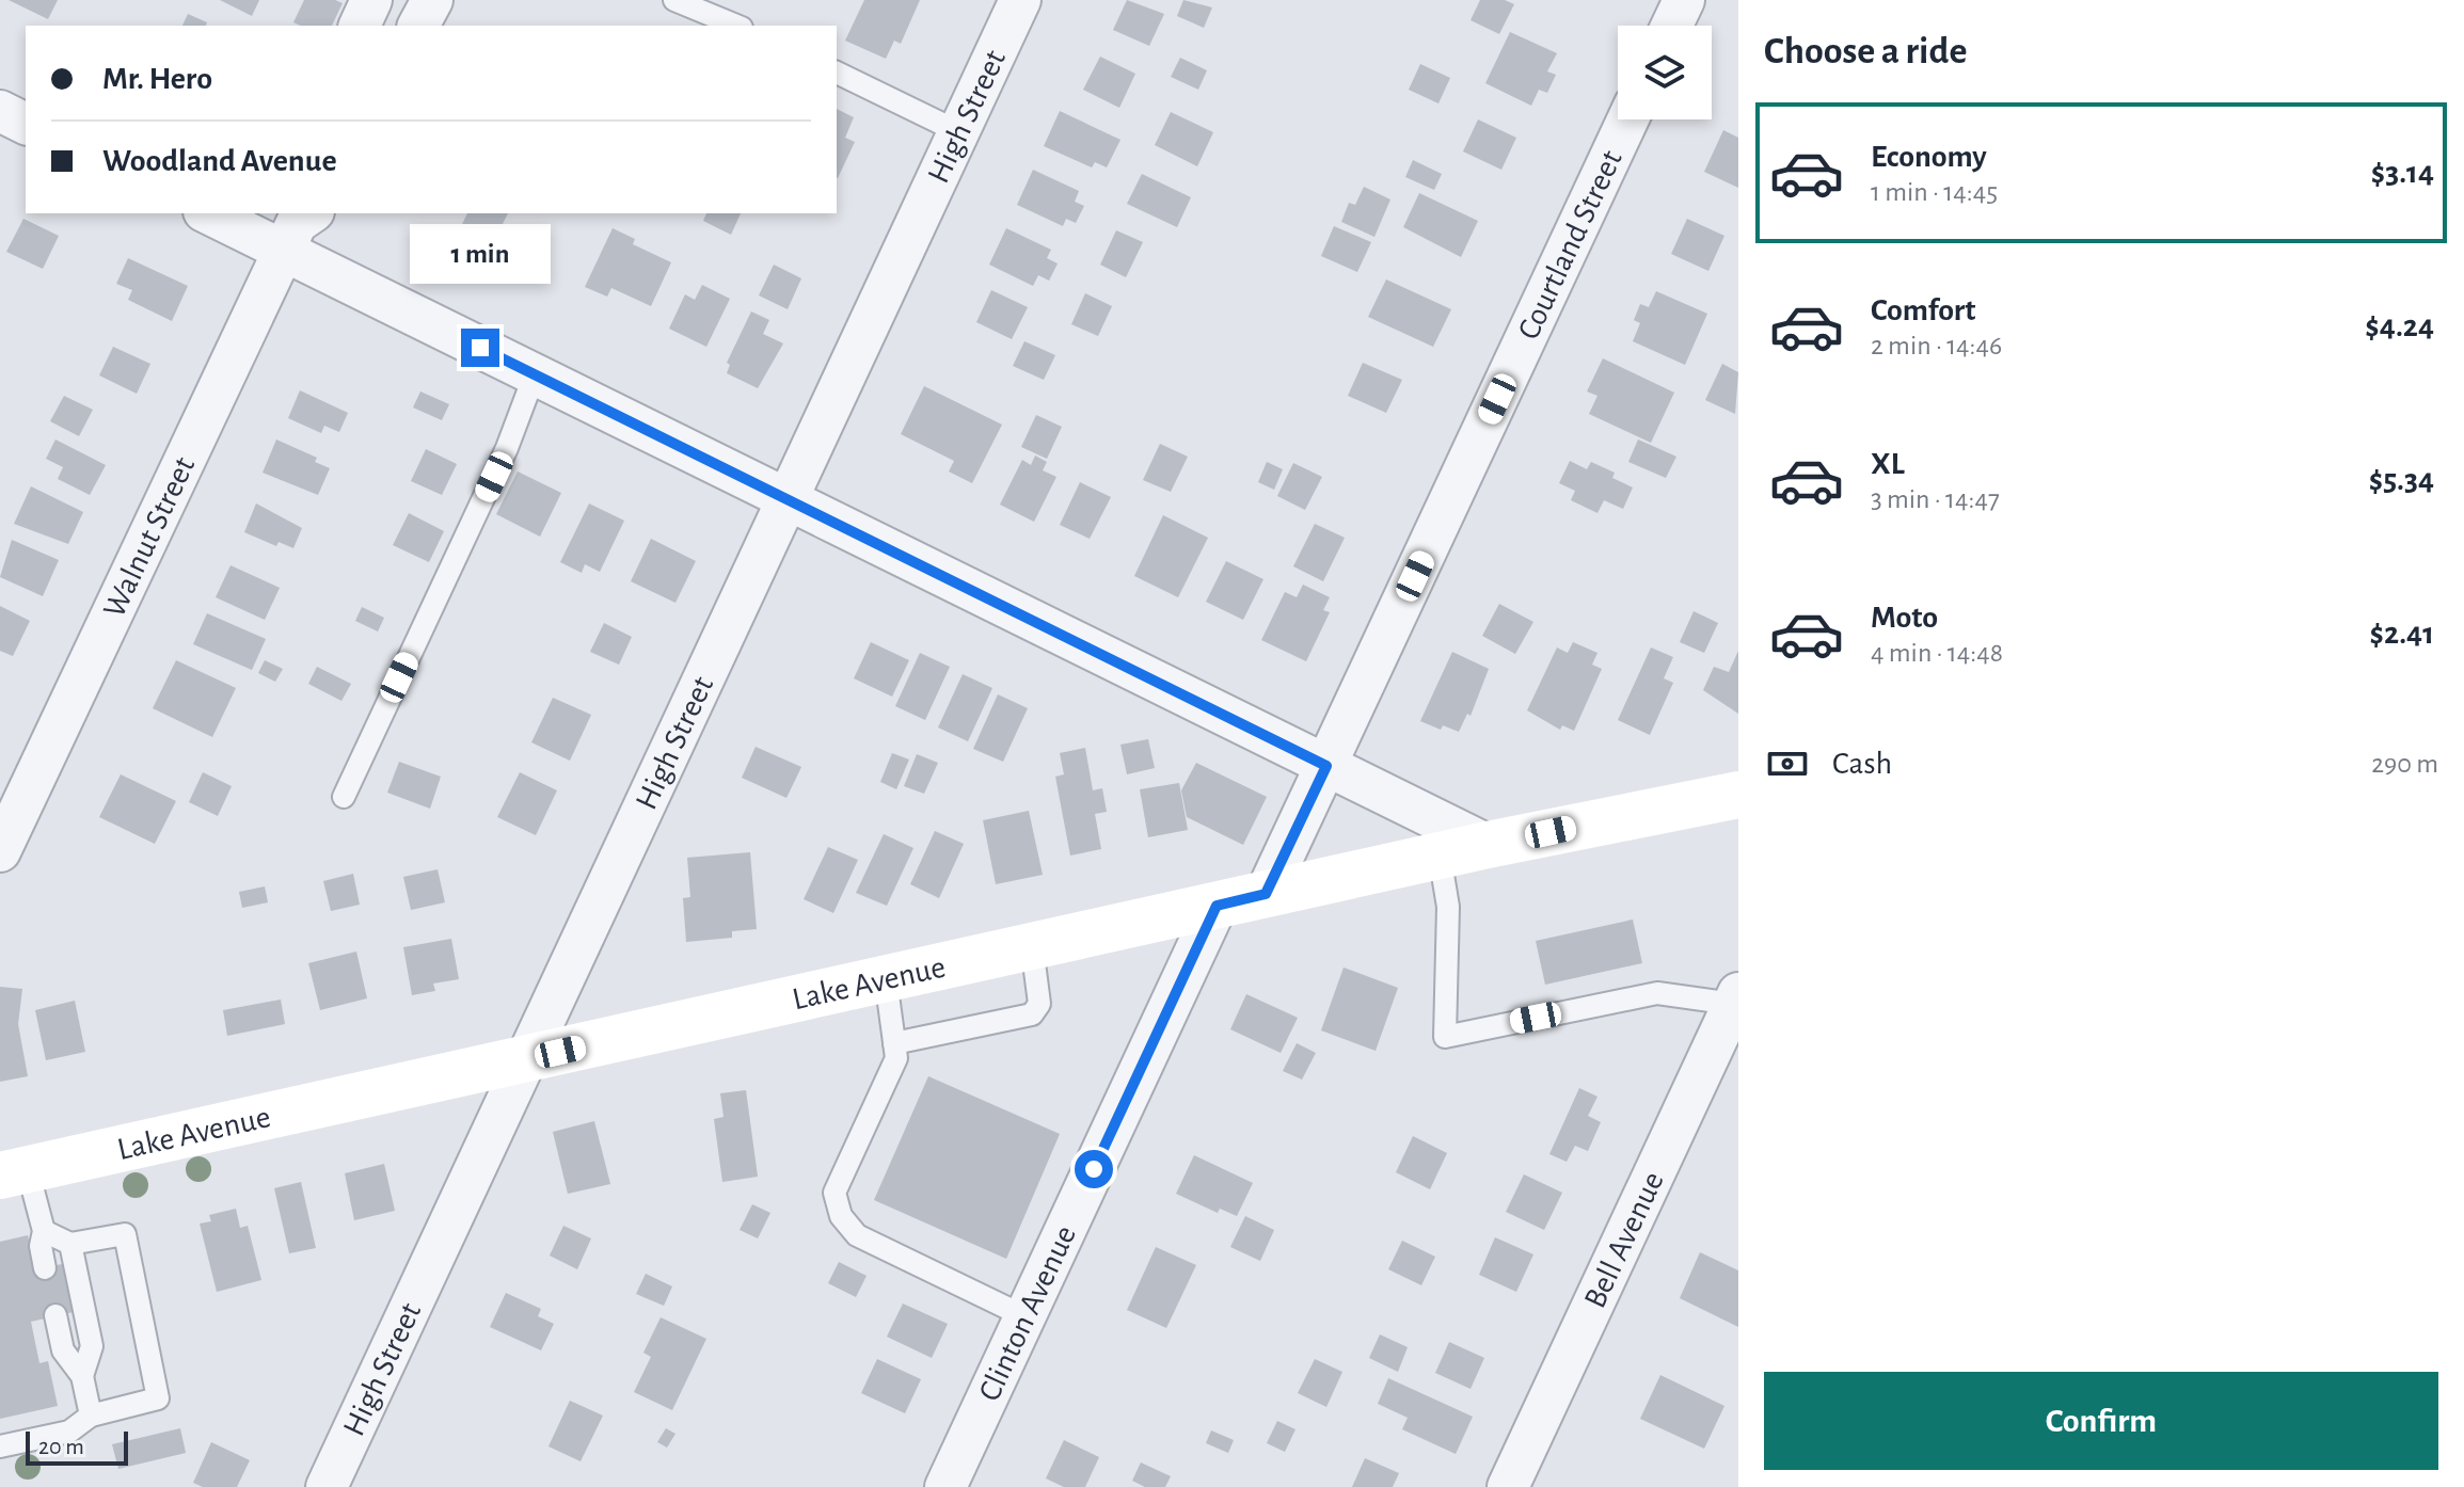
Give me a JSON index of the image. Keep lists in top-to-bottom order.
{
  "streets": {
    "street": [
      "High Street",
      "Courtland Street",
      "Walnut Street",
      "Lake Avenue",
      "Bell Avenue",
      "Clinton Avenue"
    ]
  },
  "crossings": [
    ["High Street", "Lake Avenue"],
    ["Courtland Street", "Lake Avenue"],
    ["Lake Avenue", "Clinton Avenue"]
  ],
  "scale_bar": "20 m",
  "page": {
    "heading": "Choose a ride",
    "banner": ["Mr. Hero", "Woodland Avenue"],
    "list": [
      {
        "name": "Economy",
        "note": "1 min · 14:45",
        "value": "$3.14"
      },
      {
        "name": "Comfort",
        "note": "2 min · 14:46",
        "value": "$4.24"
      },
      {
        "name": "XL",
        "note": "3 min · 14:47",
        "value": "$5.34"
      },
      {
        "name": "Moto",
        "note": "4 min · 14:48",
        "value": "$2.41"
      }
    ],
    "bubble": "1 min",
    "pay": ["Cash", "290 m"],
    "buttons": "Confirm",
    "scale": "20 m"
  }
}
